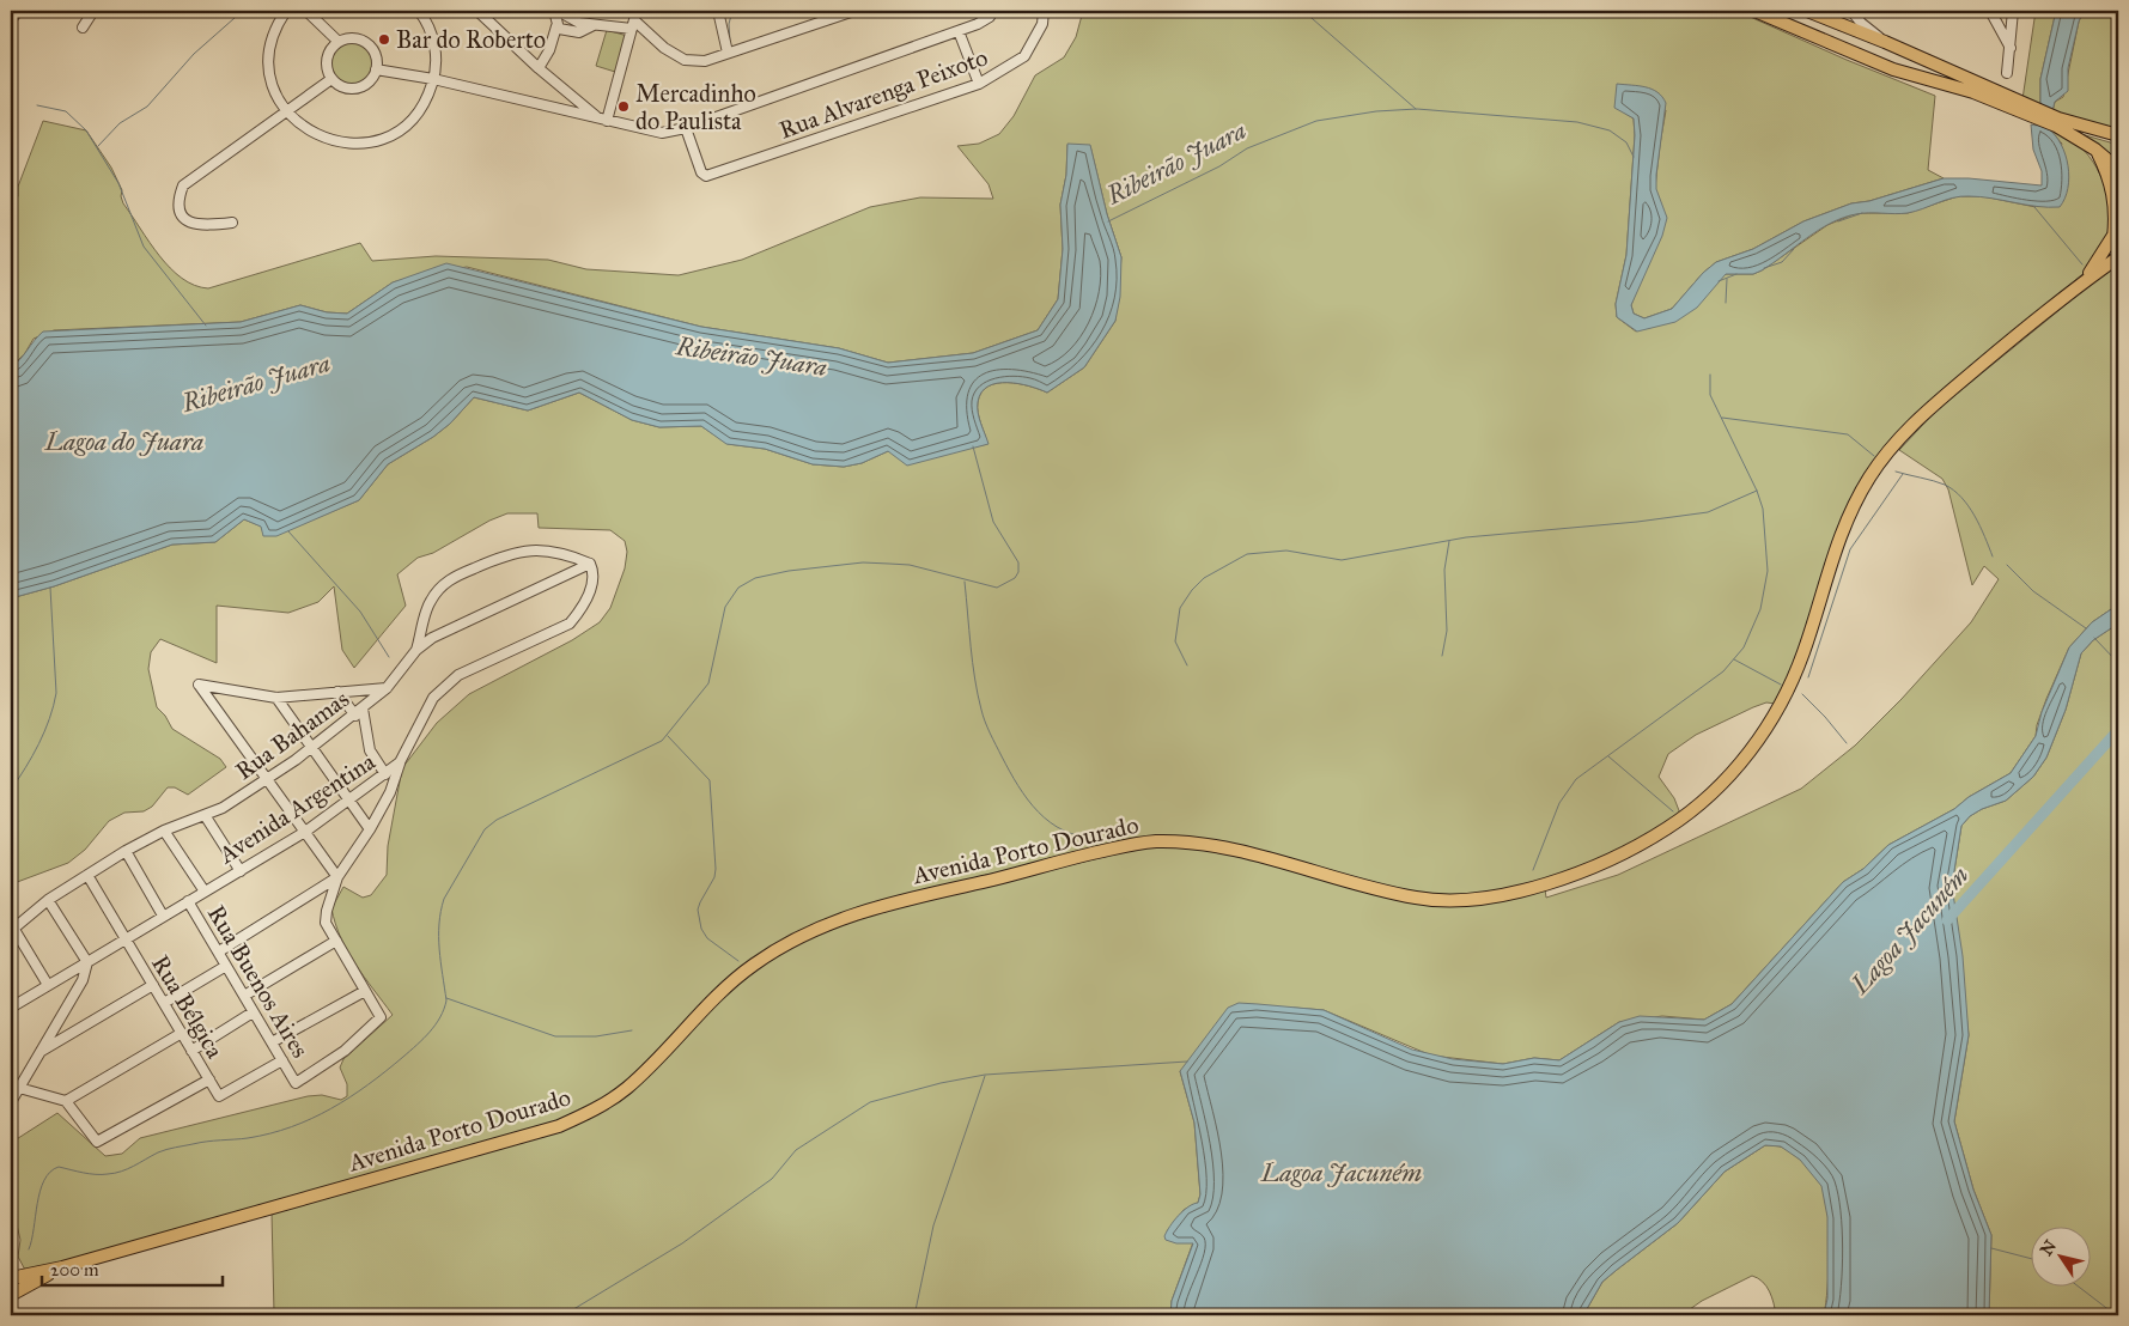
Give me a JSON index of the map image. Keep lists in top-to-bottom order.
{
  "streets": {
    "main road": ["Avenida Porto Dourado"],
    "street": [
      "Rua Alvarenga Peixoto",
      "Rua Bahamas",
      "Avenida Argentina",
      "Rua Buenos Aires",
      "Rua Bélgica"
    ]
  },
  "crossings": [
    ["Rua Bahamas", "Avenida Argentina"],
    ["Rua Bahamas", "Rua Bélgica"],
    ["Avenida Argentina", "Rua Buenos Aires"],
    ["Avenida Argentina", "Rua Bélgica"],
    ["Rua Buenos Aires", "Rua Bélgica"]
  ],
  "water": ["Ribeirão Juara", "Lagoa do Juara", "Lagoa Jacuném"],
  "places": ["Bar do Roberto", "Mercadinho do Paulista"],
  "scale_bar": "200 m",
  "north": "top left"
}
